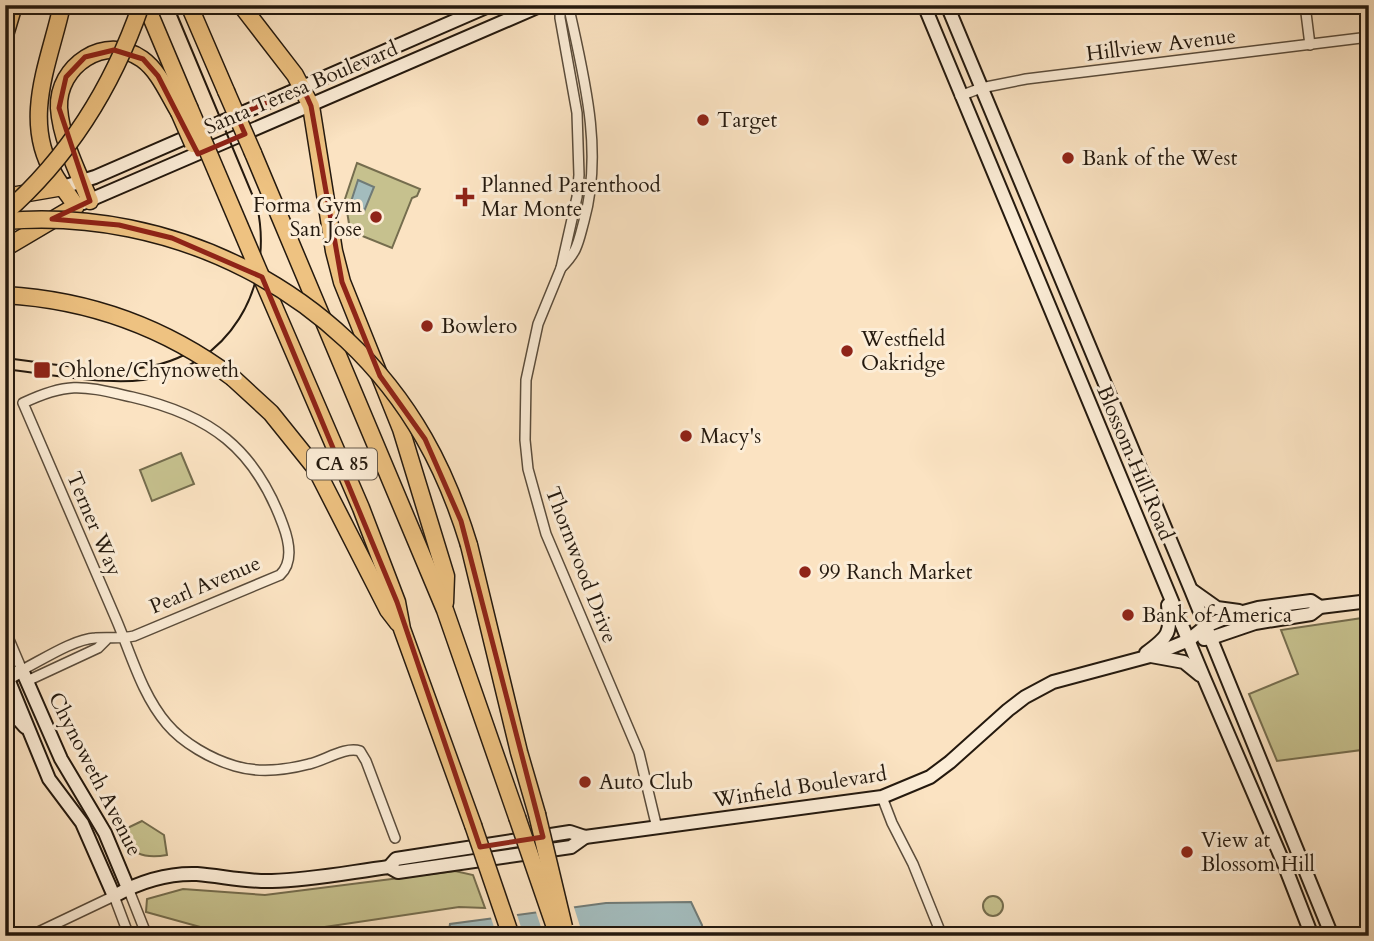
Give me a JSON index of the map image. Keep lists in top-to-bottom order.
{
  "streets": {
    "highway": ["CA 85"],
    "main road": [
      "Santa Teresa Boulevard",
      "Blossom Hill Road",
      "Pearl Avenue",
      "Chynoweth Avenue",
      "Winfield Boulevard"
    ],
    "street": ["Hillview Avenue", "Terner Way", "Thornwood Drive"]
  },
  "crossings": [
    ["Hillview Avenue", "Blossom Hill Road"],
    ["Blossom Hill Road", "Winfield Boulevard"],
    ["Terner Way", "Pearl Avenue"],
    ["Thornwood Drive", "Winfield Boulevard"],
    ["Pearl Avenue", "Chynoweth Avenue"],
    ["Chynoweth Avenue", "Winfield Boulevard"]
  ],
  "places": {
    "other": [
      "Target",
      "Bank of the West",
      "Forma Gym San Jose",
      "Bowlero",
      "Westfield Oakridge",
      "Macy's",
      "99 Ranch Market",
      "Bank of America",
      "Auto Club",
      "View at Blossom Hill"
    ],
    "health": ["Planned Parenthood Mar Monte"],
    "transit": ["Ohlone/Chynoweth"]
  }
}
